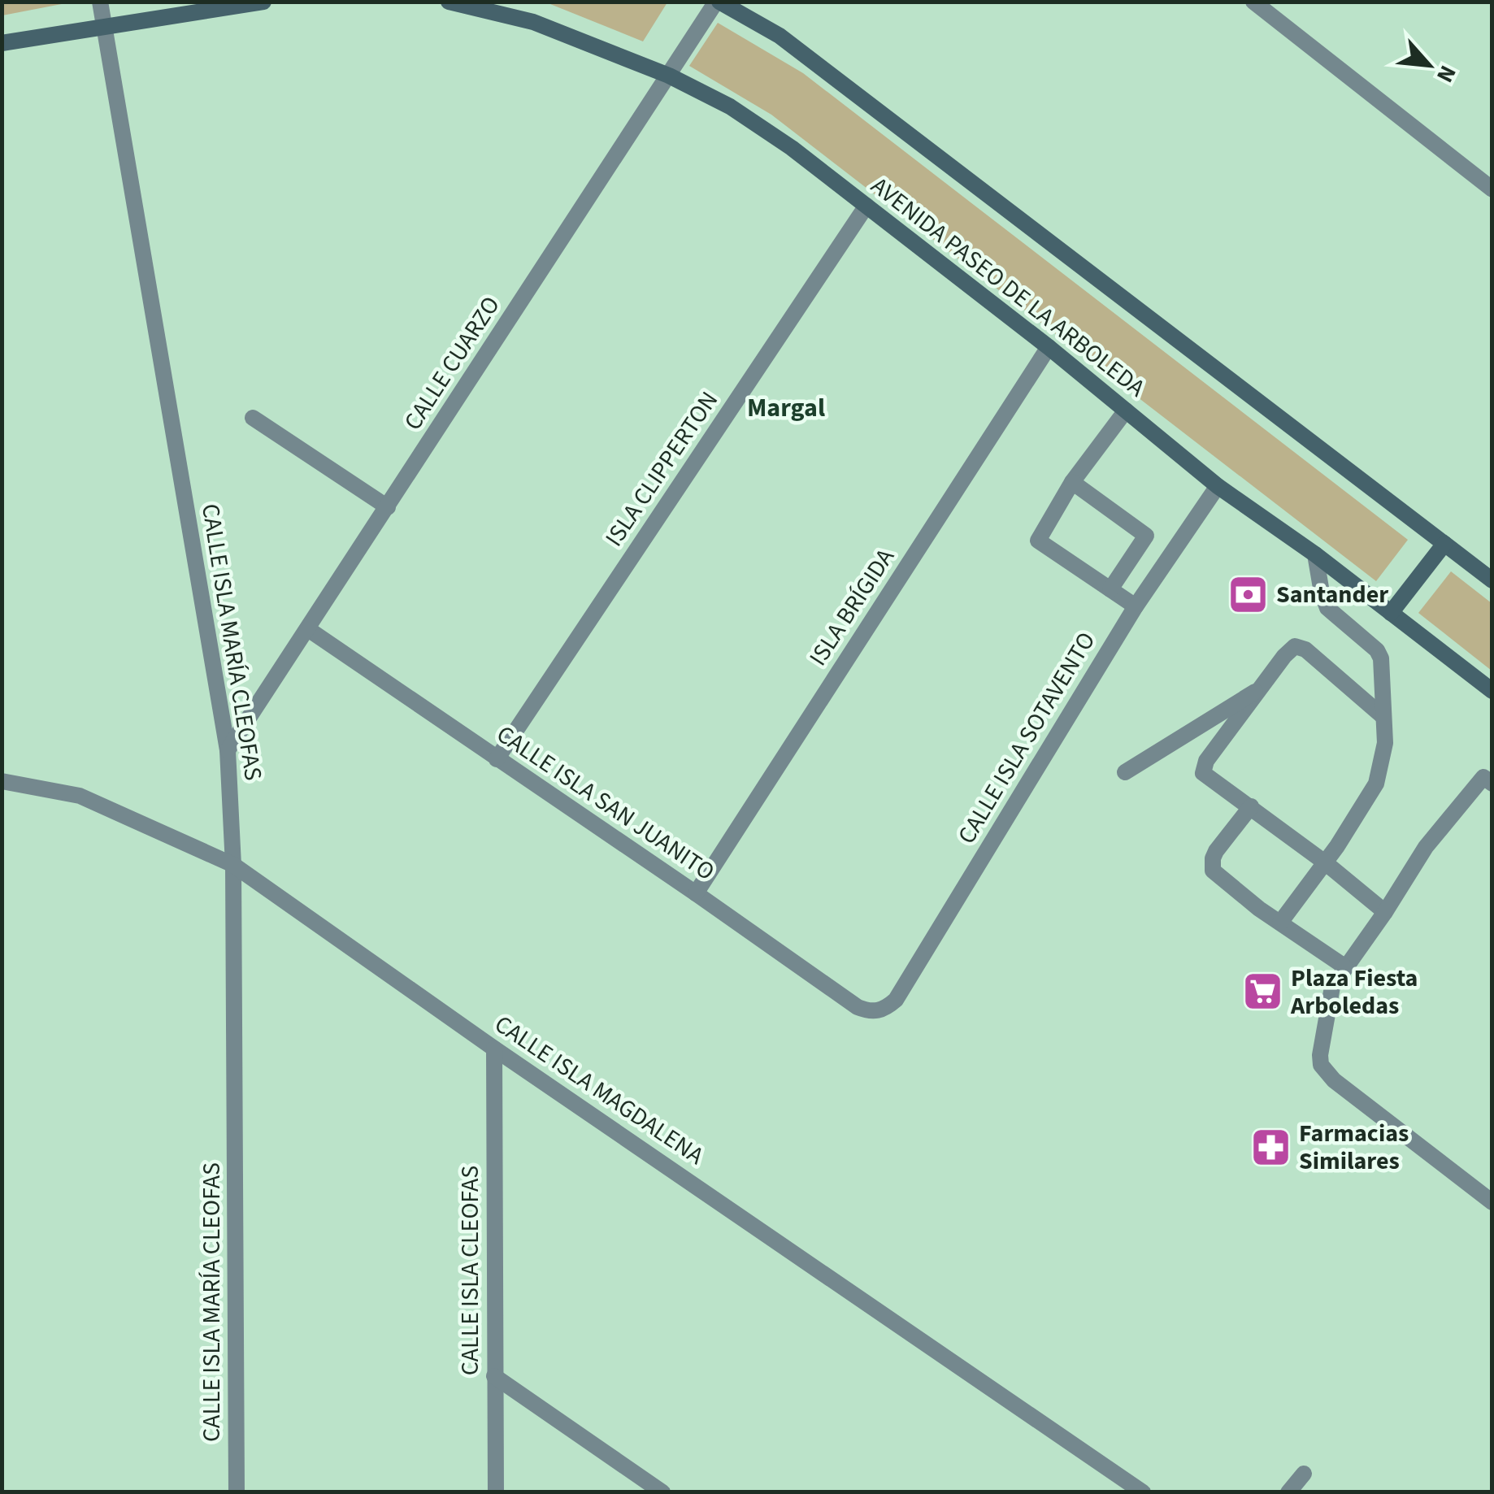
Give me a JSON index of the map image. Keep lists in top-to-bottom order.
{
  "streets": {
    "street": [
      "AVENIDA PASEO DE LA ARBOLEDA",
      "CALLE CUARZO",
      "ISLA CLIPPERTON",
      "ISLA BRÍGIDA",
      "CALLE ISLA MARÍA CLEOFAS",
      "CALLE ISLA SOTAVENTO",
      "CALLE ISLA SAN JUANITO",
      "CALLE ISLA MAGDALENA",
      "CALLE ISLA CLEOFAS"
    ]
  },
  "crossings": [
    ["AVENIDA PASEO DE LA ARBOLEDA", "CALLE CUARZO"],
    ["AVENIDA PASEO DE LA ARBOLEDA", "ISLA CLIPPERTON"],
    ["AVENIDA PASEO DE LA ARBOLEDA", "ISLA BRÍGIDA"],
    ["AVENIDA PASEO DE LA ARBOLEDA", "CALLE ISLA SOTAVENTO"],
    ["CALLE CUARZO", "CALLE ISLA MARÍA CLEOFAS"],
    ["CALLE CUARZO", "CALLE ISLA SAN JUANITO"],
    ["ISLA CLIPPERTON", "CALLE ISLA SAN JUANITO"],
    ["ISLA BRÍGIDA", "CALLE ISLA SAN JUANITO"],
    ["CALLE ISLA MARÍA CLEOFAS", "CALLE ISLA MAGDALENA"],
    ["CALLE ISLA SOTAVENTO", "CALLE ISLA SAN JUANITO"],
    ["CALLE ISLA MAGDALENA", "CALLE ISLA CLEOFAS"]
  ],
  "districts": ["Margal"],
  "places": {
    "bank": ["Santander"],
    "supermarket": ["Plaza Fiesta Arboledas"],
    "pharmacy": ["Farmacias Similares"]
  },
  "north": "bottom right"
}
